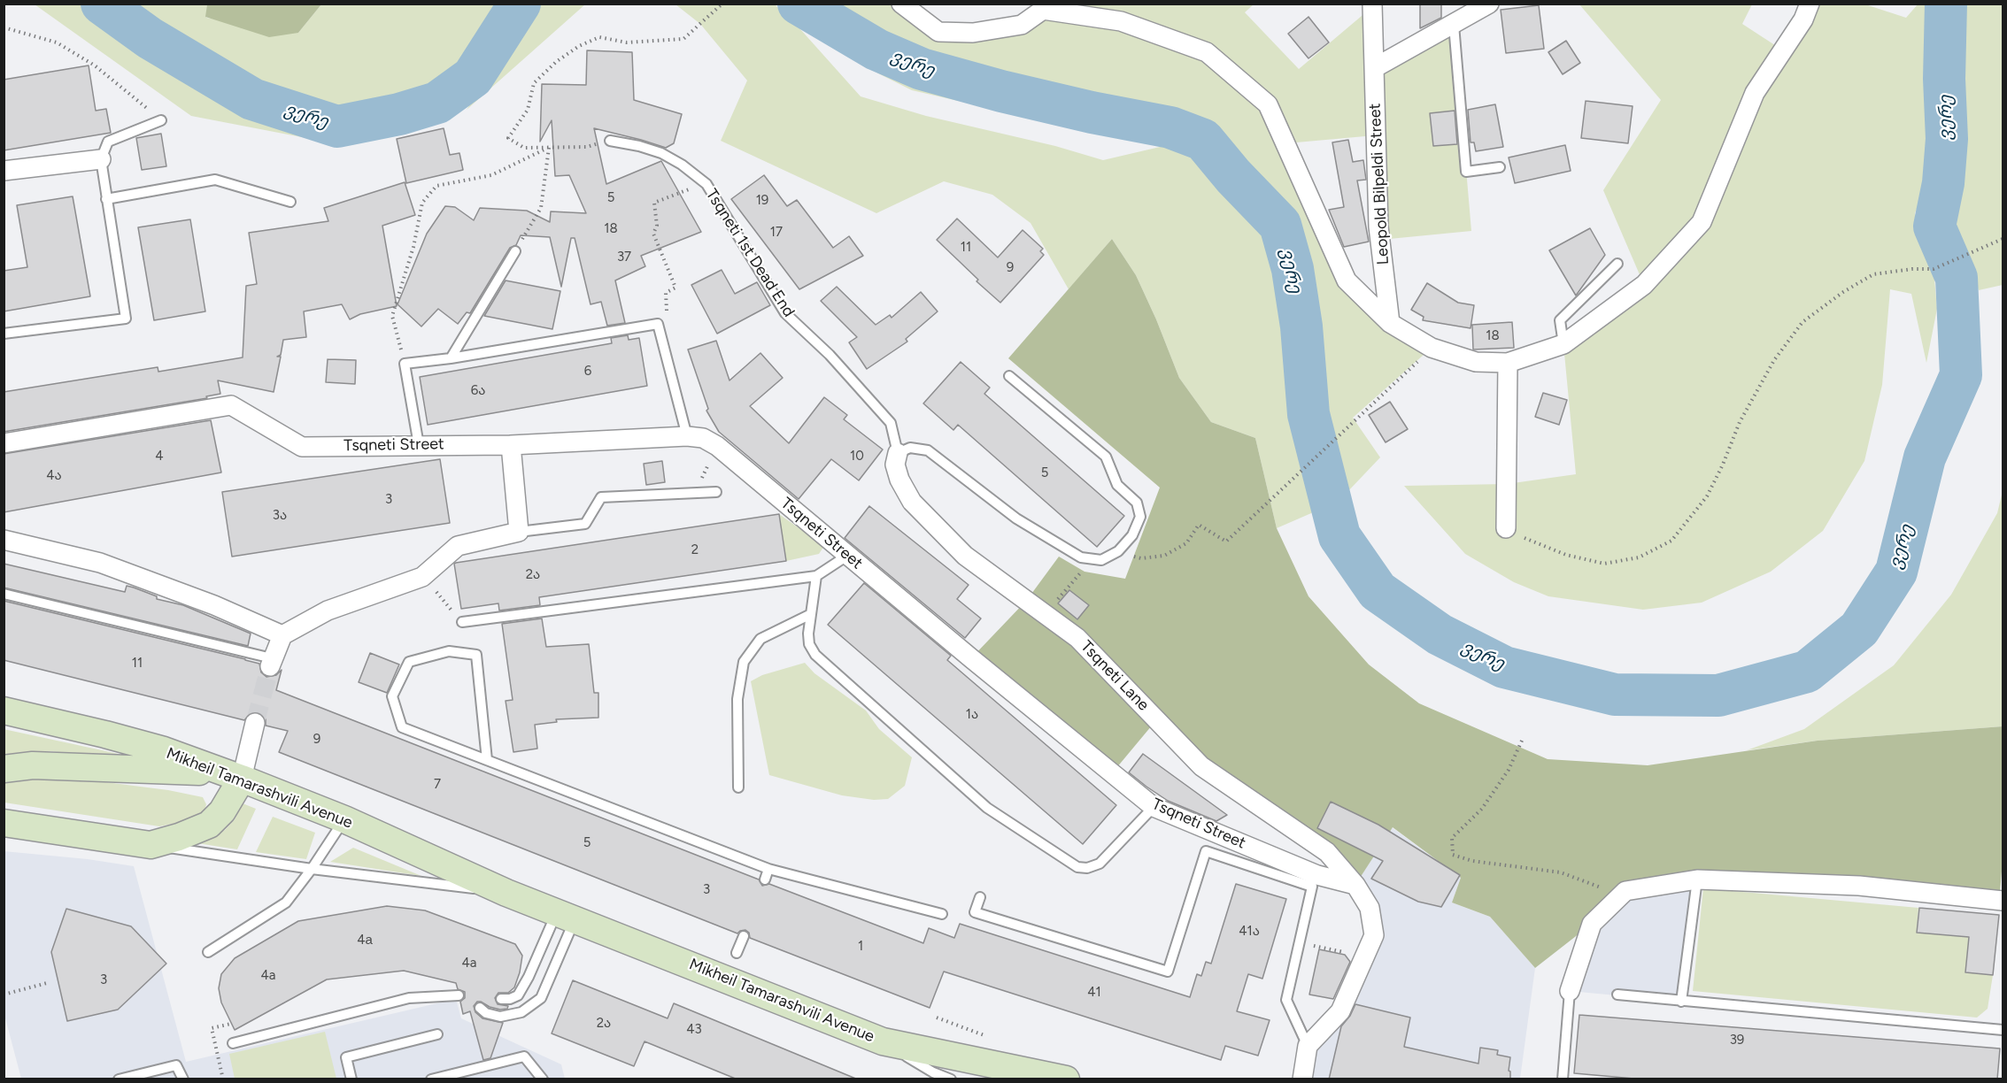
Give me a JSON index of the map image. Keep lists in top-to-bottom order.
{
  "streets": {
    "main road": ["Mikheil Tamarashvili Avenue"],
    "street": ["Leopold Bilpeldi Street", "Tsqneti Street", "Tsqneti Lane"],
    "lane": ["Tsqneti 1st Dead End"]
  },
  "crossings": [
    ["Tsqneti 1st Dead End", "Tsqneti Lane"],
    ["Tsqneti Street", "Tsqneti Lane"]
  ],
  "water": ["ვერე"],
  "house_numbers": [
    "5",
    "19",
    "18",
    "17",
    "11",
    "37",
    "9",
    "18",
    "6",
    "6ა",
    "4",
    "10",
    "5",
    "4ა",
    "3",
    "3ა",
    "2",
    "2ა",
    "11",
    "1ა",
    "9",
    "7",
    "5",
    "3",
    "41ა",
    "4а",
    "1",
    "4a",
    "4a",
    "3",
    "41",
    "2ა",
    "43",
    "39"
  ]
}
